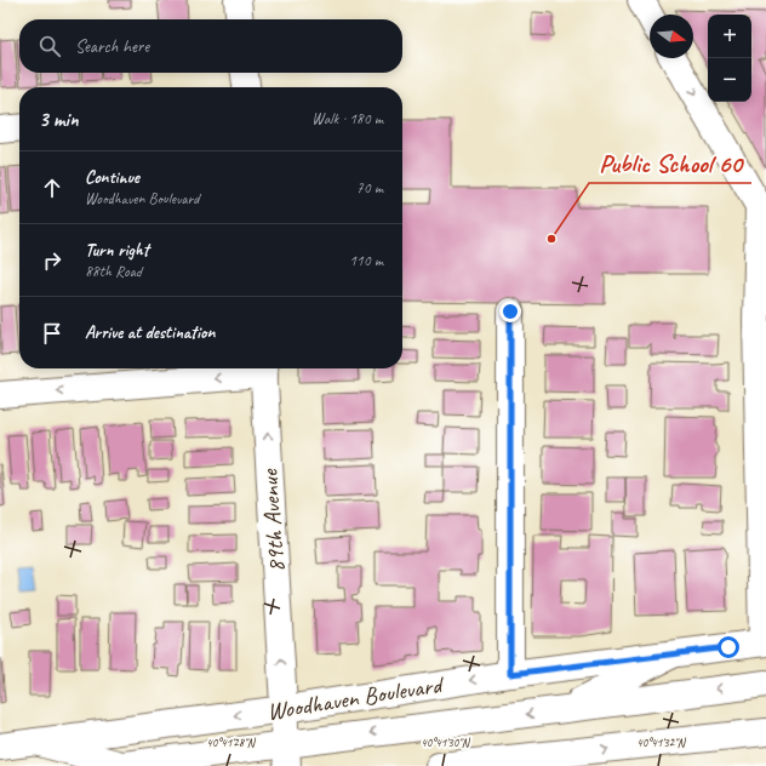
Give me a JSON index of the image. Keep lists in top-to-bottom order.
{
  "streets": {
    "street": ["89th Avenue", "Woodhaven Boulevard"]
  },
  "crossings": [
    ["89th Avenue", "Woodhaven Boulevard"]
  ],
  "places": ["Public School 60"],
  "north": "right",
  "page": {
    "map_buttons": ["+", "−"],
    "search": "Search here",
    "heading": ["3 min", "Walk · 180 m"],
    "list": [
      ["Continue", "Woodhaven Boulevard", "70 m"],
      ["Turn right", "88th Road", "110 m"],
      "Arrive at destination"
    ]
  },
  "coordinates": ["40°41'28\"N", "40°41'30\"N", "40°41'32\"N"]
}
